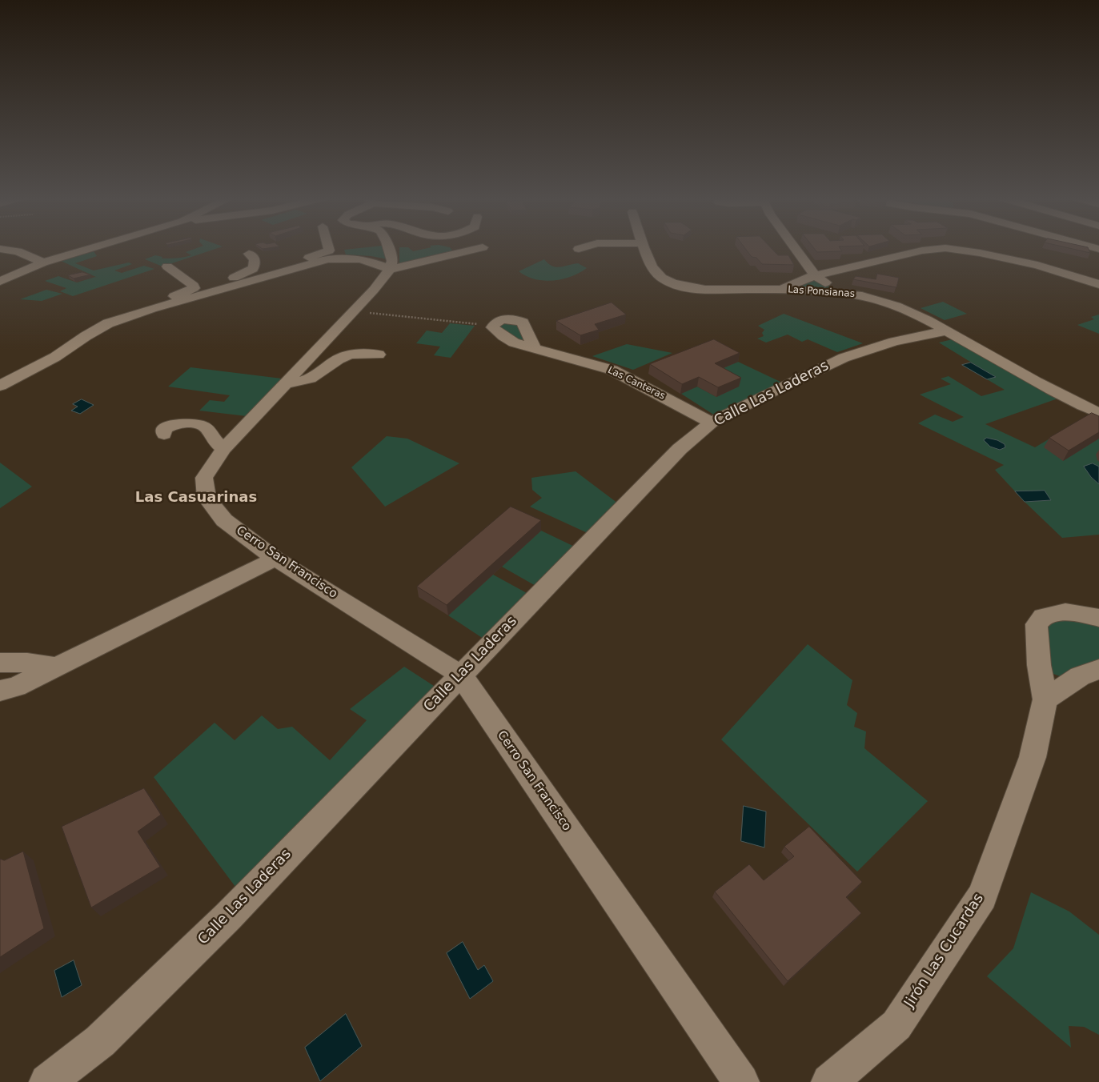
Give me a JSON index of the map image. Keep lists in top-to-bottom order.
{
  "streets": {
    "street": [
      "Las Ponsianas",
      "Las Canteras",
      "Calle Las Laderas",
      "Cerro San Francisco",
      "Jirón Las Cucardas"
    ]
  },
  "crossings": [
    ["Las Ponsianas", "Calle Las Laderas"],
    ["Las Canteras", "Calle Las Laderas"],
    ["Calle Las Laderas", "Cerro San Francisco"]
  ],
  "districts": ["Las Casuarinas"]
}
